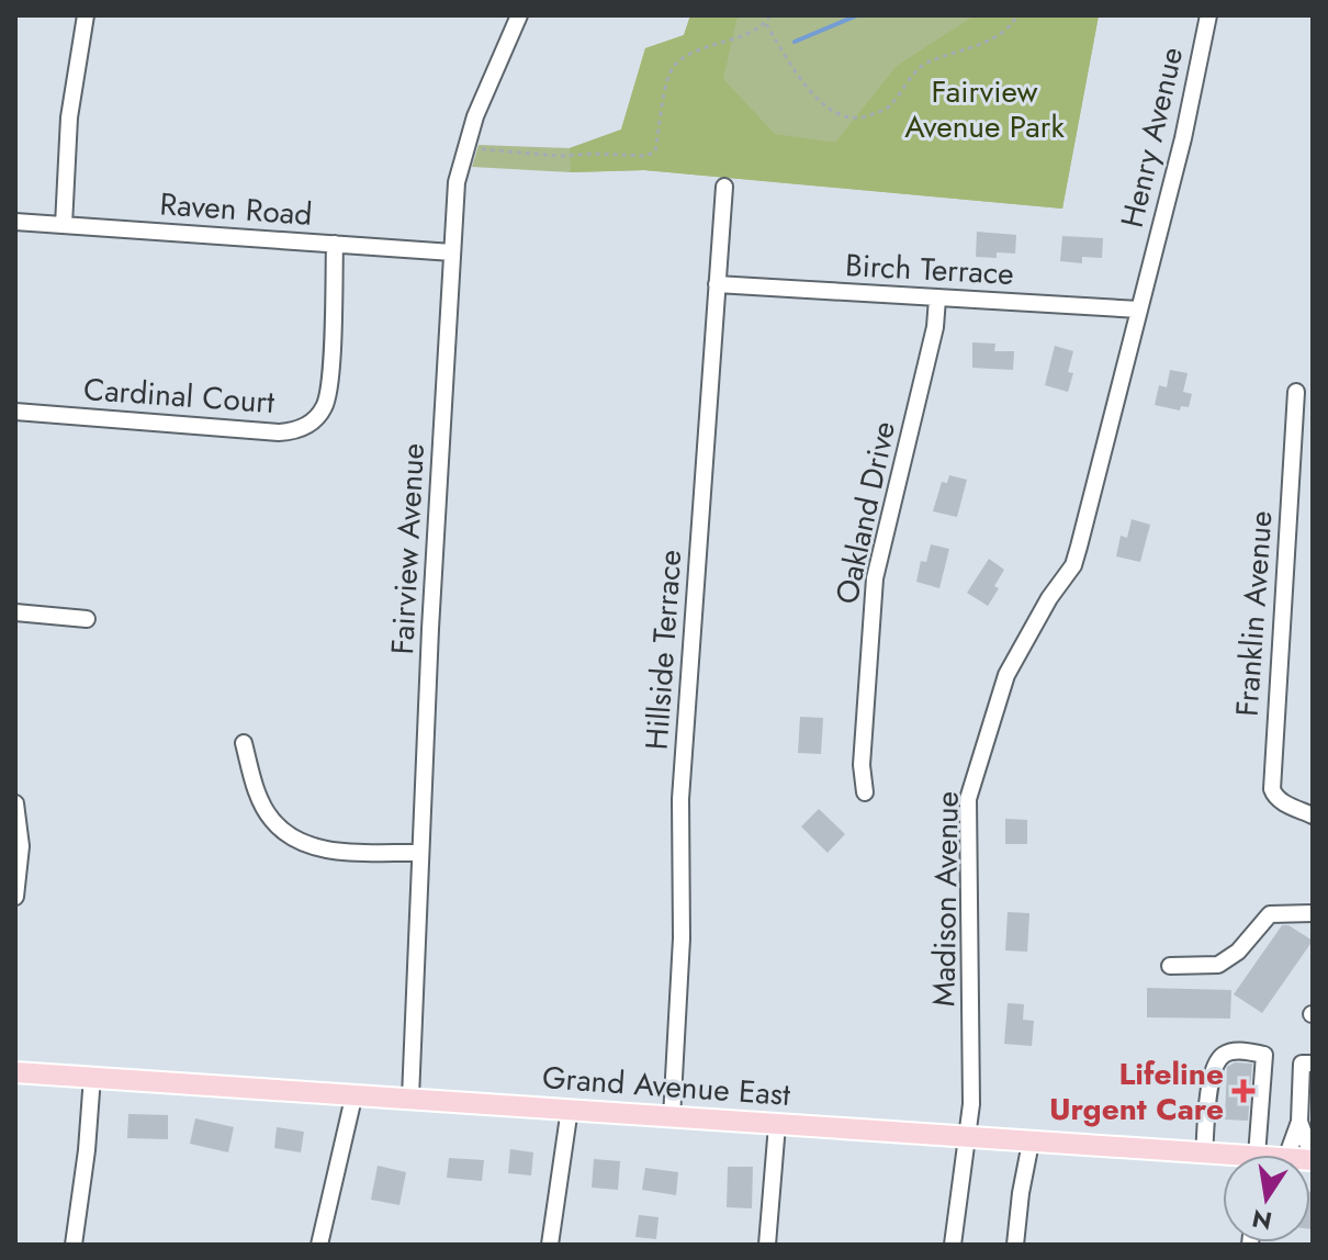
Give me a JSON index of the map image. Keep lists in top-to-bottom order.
{
  "streets": {
    "main road": ["Grand Avenue East"],
    "street": [
      "Henry Avenue",
      "Raven Road",
      "Birch Terrace",
      "Cardinal Court",
      "Oakland Drive",
      "Fairview Avenue",
      "Franklin Avenue",
      "Hillside Terrace",
      "Madison Avenue"
    ]
  },
  "crossings": [
    ["Henry Avenue", "Madison Avenue"],
    ["Raven Road", "Cardinal Court"],
    ["Raven Road", "Fairview Avenue"],
    ["Birch Terrace", "Oakland Drive"],
    ["Birch Terrace", "Hillside Terrace"],
    ["Birch Terrace", "Madison Avenue"],
    ["Fairview Avenue", "Grand Avenue East"],
    ["Hillside Terrace", "Grand Avenue East"],
    ["Madison Avenue", "Grand Avenue East"]
  ],
  "parks": ["Fairview Avenue Park"],
  "places": {
    "health": ["Lifeline Urgent Care"]
  },
  "north": "bottom"
}
